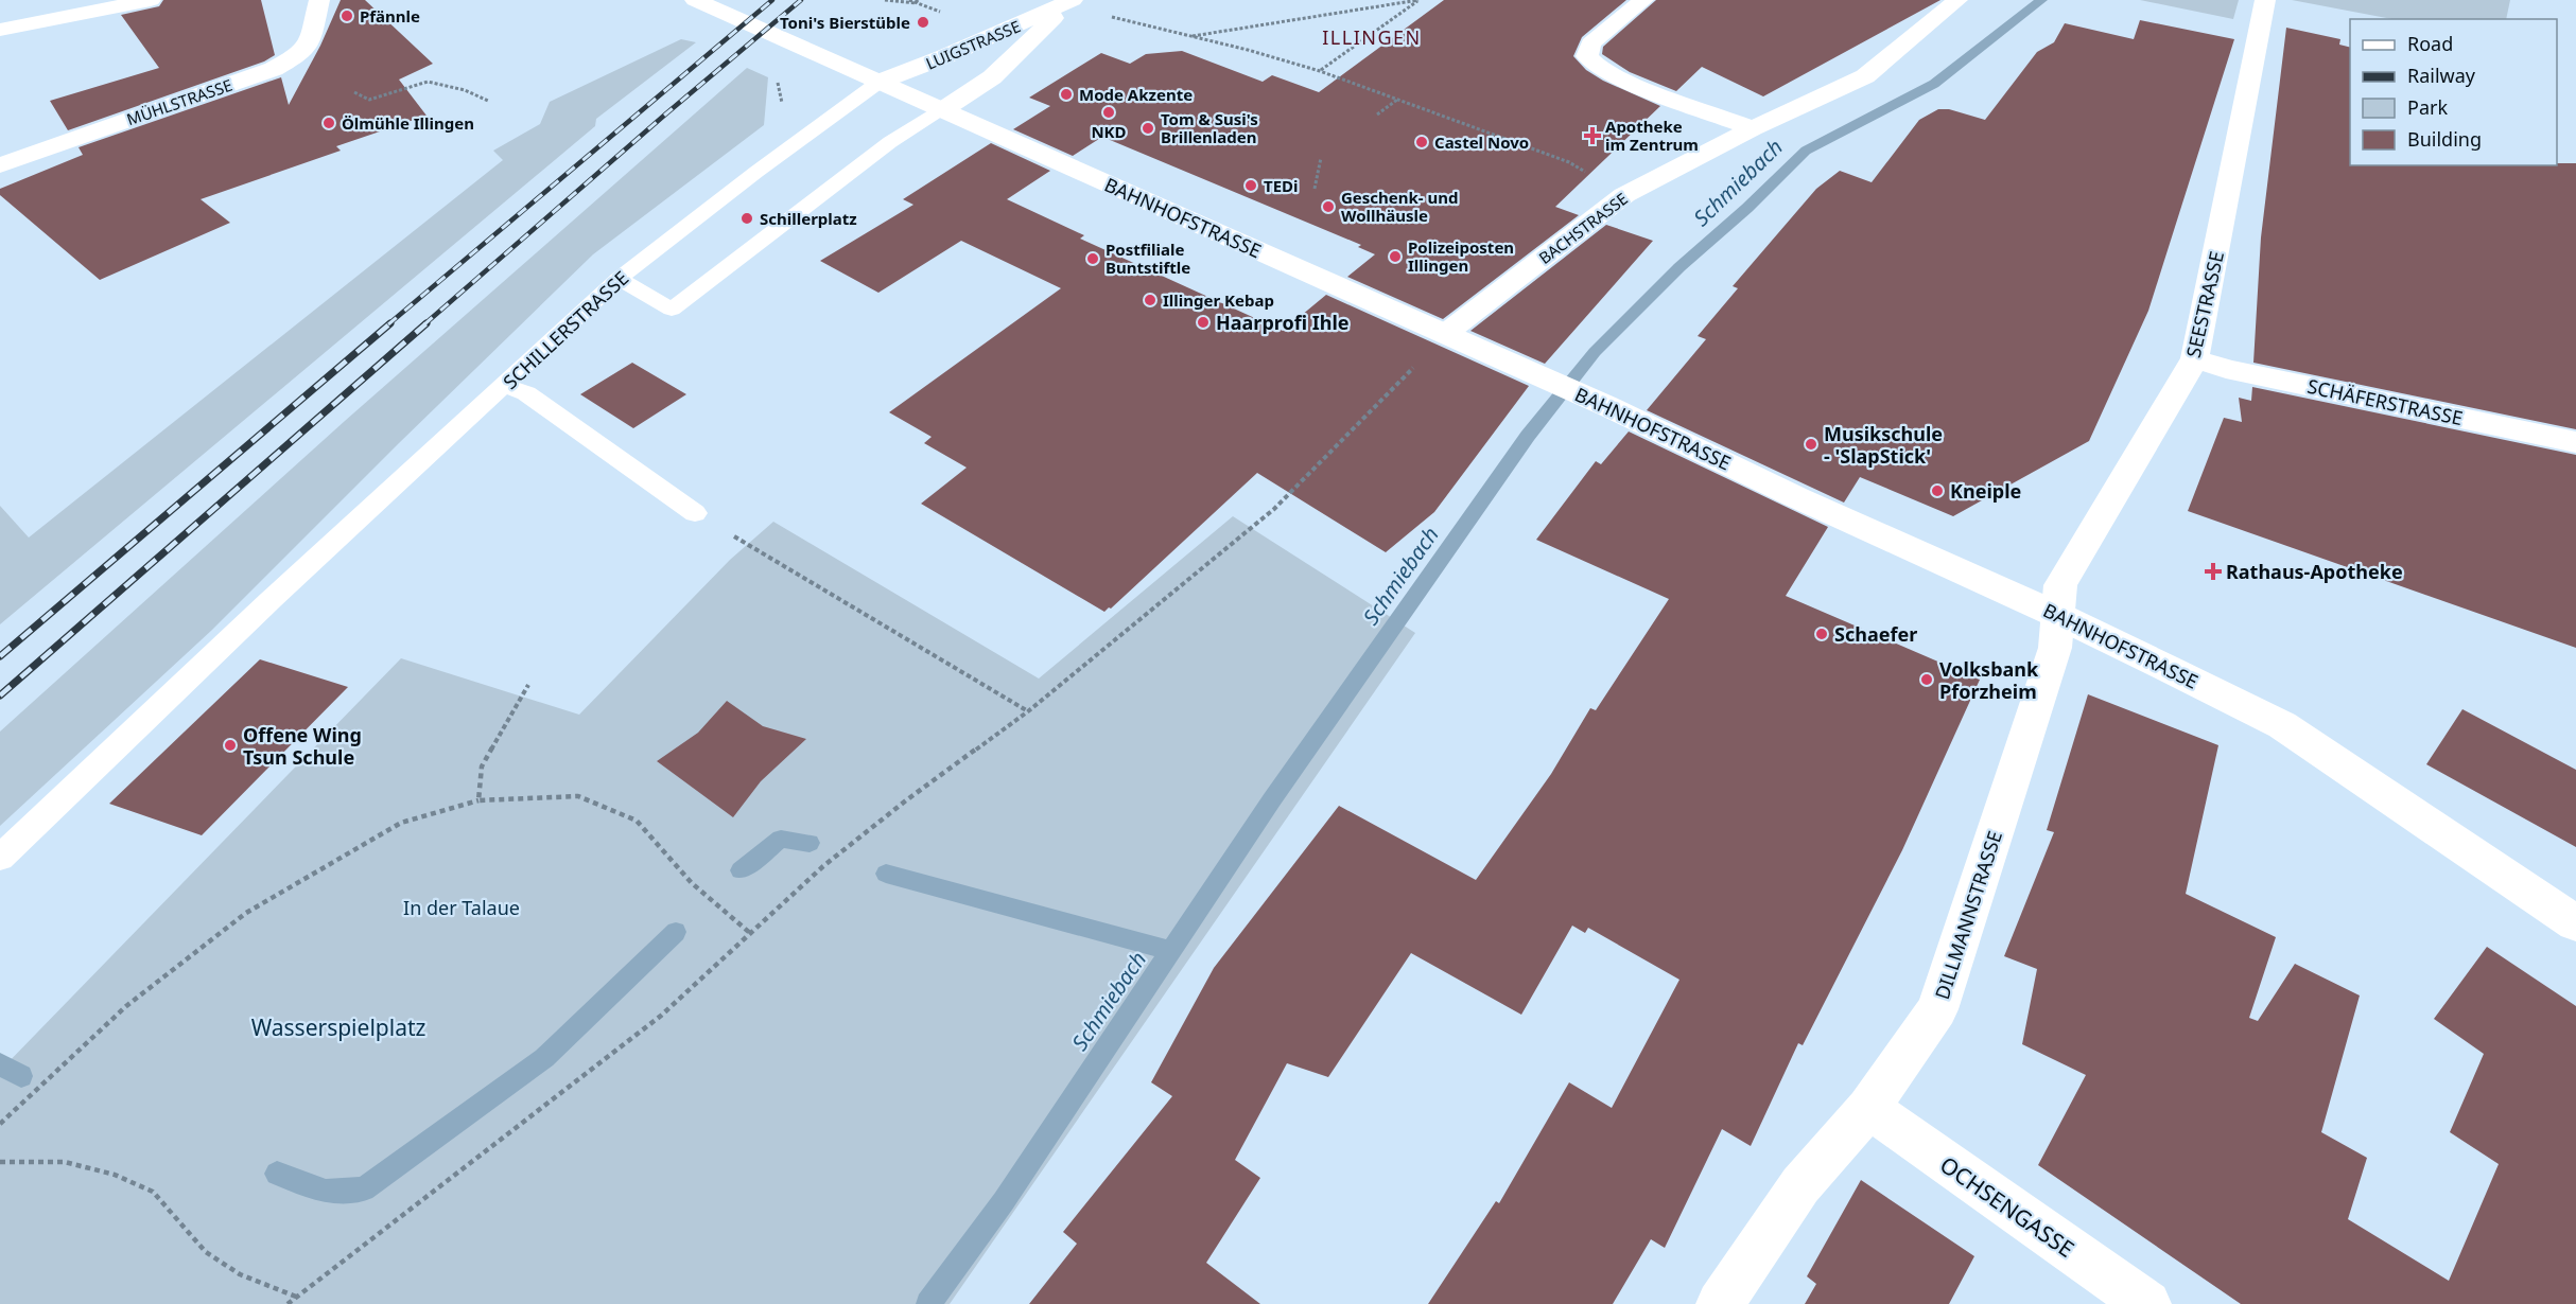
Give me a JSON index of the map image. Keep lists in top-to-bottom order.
{
  "streets": {
    "street": [
      "LUIGSTRASSE",
      "MÜHLSTRASSE",
      "BAHNHOFSTRASSE",
      "BACHSTRASSE",
      "SEESTRASSE",
      "SCHÄFERSTRASSE",
      "DILLMANNSTRASSE",
      "OCHSENGASSE"
    ],
    "lane": ["SCHILLERSTRASSE"]
  },
  "crossings": [
    ["LUIGSTRASSE", "BAHNHOFSTRASSE"],
    ["LUIGSTRASSE", "SCHILLERSTRASSE"],
    ["BAHNHOFSTRASSE", "BACHSTRASSE"],
    ["BAHNHOFSTRASSE", "SEESTRASSE"],
    ["BAHNHOFSTRASSE", "SCHILLERSTRASSE"],
    ["BAHNHOFSTRASSE", "DILLMANNSTRASSE"],
    ["SEESTRASSE", "SCHÄFERSTRASSE"],
    ["SEESTRASSE", "DILLMANNSTRASSE"],
    ["DILLMANNSTRASSE", "OCHSENGASSE"]
  ],
  "districts": ["ILLINGEN"],
  "water": ["Schmiebach"],
  "parks": ["In der Talaue", "Wasserspielplatz"],
  "places": {
    "other": [
      "Pfännle",
      "Toni's Bierstüble",
      "Mode Akzente",
      "NKD",
      "Ölmühle Illingen",
      "Tom & Susi's Brillenladen",
      "Castel Novo",
      "TEDi",
      "Geschenk- und Wollhäusle",
      "Schillerplatz",
      "Polizeiposten Illingen",
      "Postfiliale Buntstiftle",
      "Illinger Kebap",
      "Haarprofi Ihle",
      "Musikschule - 'SlapStick'",
      "Kneiple",
      "Schaefer",
      "Volksbank Pforzheim",
      "Offene Wing Tsun Schule"
    ],
    "health": ["Apotheke im Zentrum", "Rathaus-Apotheke"]
  },
  "legend": [
    "Road",
    "Railway",
    "Park",
    "Building"
  ]
}
